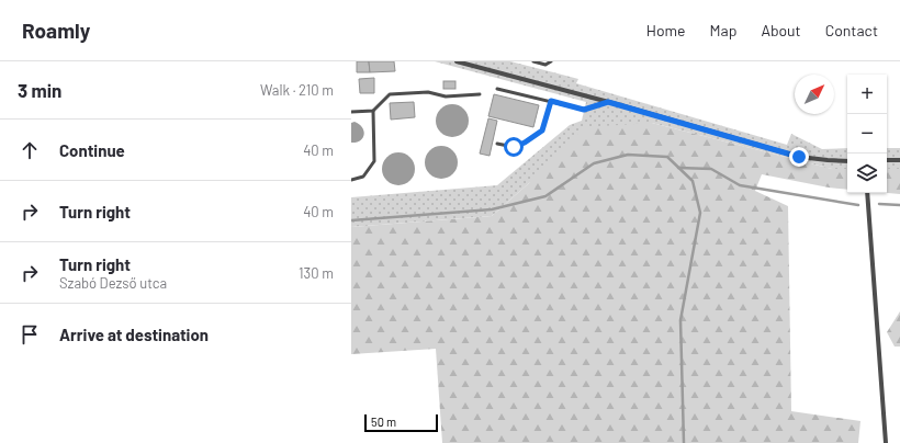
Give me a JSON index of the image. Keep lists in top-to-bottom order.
{
  "scale_bar": "50 m",
  "north": "top right",
  "page": {
    "header": "Roamly",
    "nav": [
      "Home",
      "Map",
      "About",
      "Contact"
    ],
    "heading": ["3 min", "Walk · 210 m"],
    "map_buttons": ["+", "−"],
    "list": [
      ["Continue", "40 m"],
      ["Turn right", "40 m"],
      ["Turn right", "Szabó Dezső utca", "130 m"],
      "Arrive at destination"
    ],
    "scale": "50 m"
  }
}
